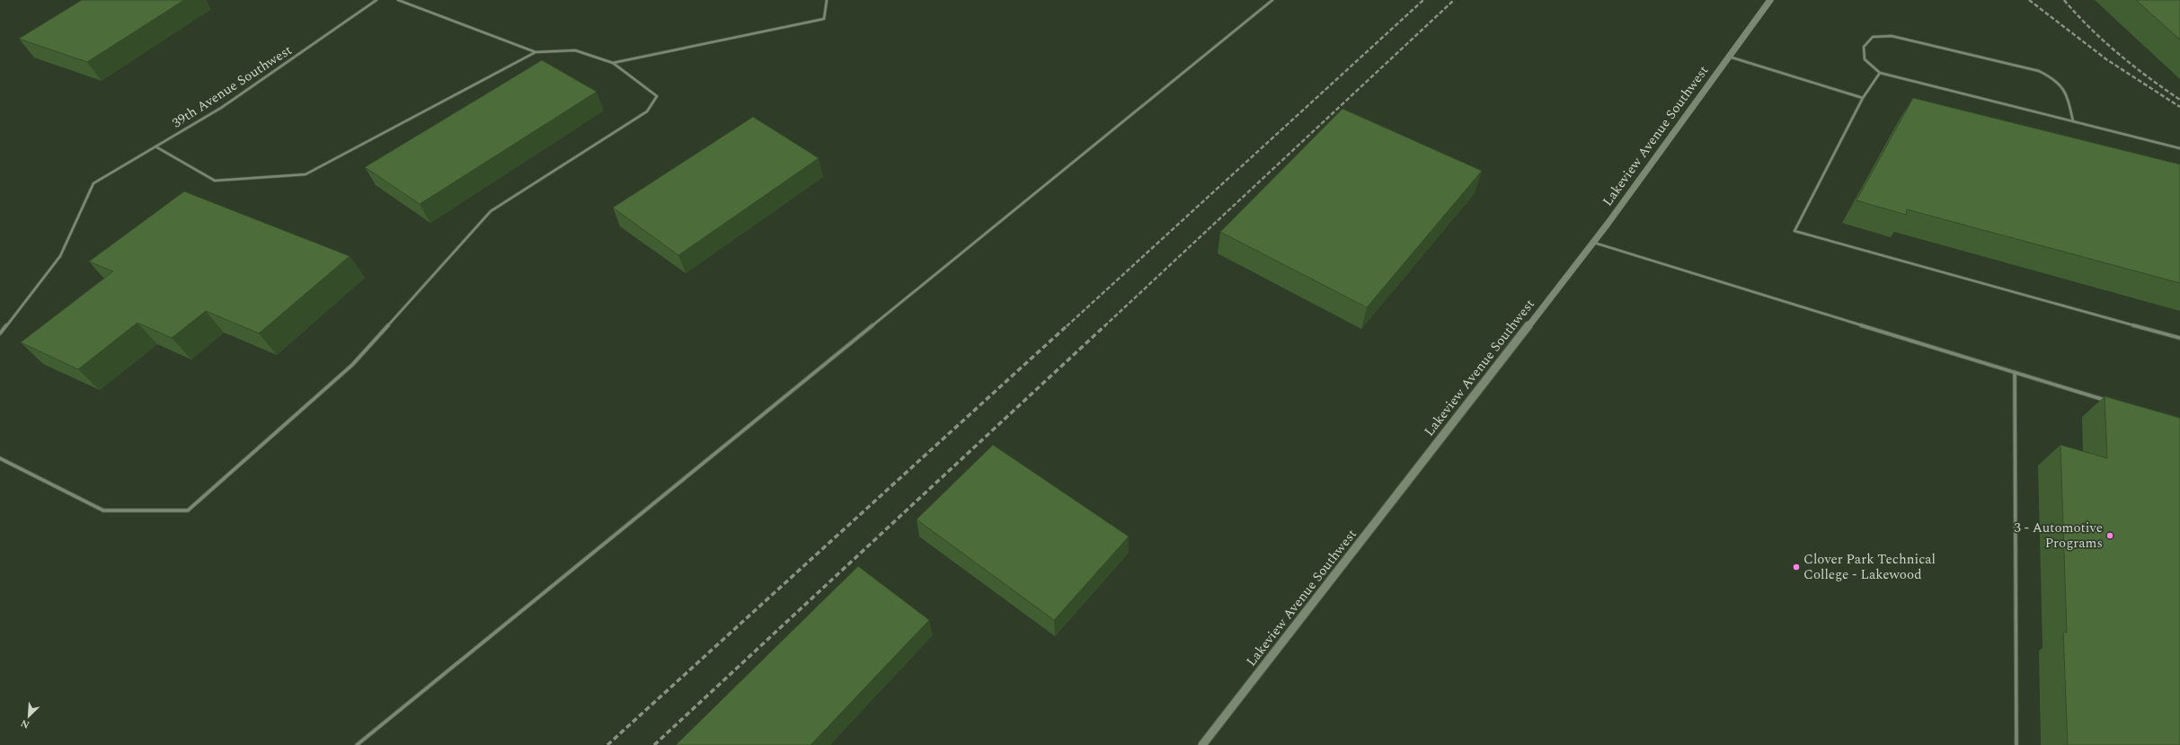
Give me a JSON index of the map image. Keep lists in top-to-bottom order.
{
  "streets": {
    "street": ["Lakeview Avenue Southwest"],
    "lane": ["39th Avenue Southwest"]
  },
  "places": ["3 - Automotive Programs", "Clover Park Technical College - Lakewood"],
  "north": "bottom left"
}
